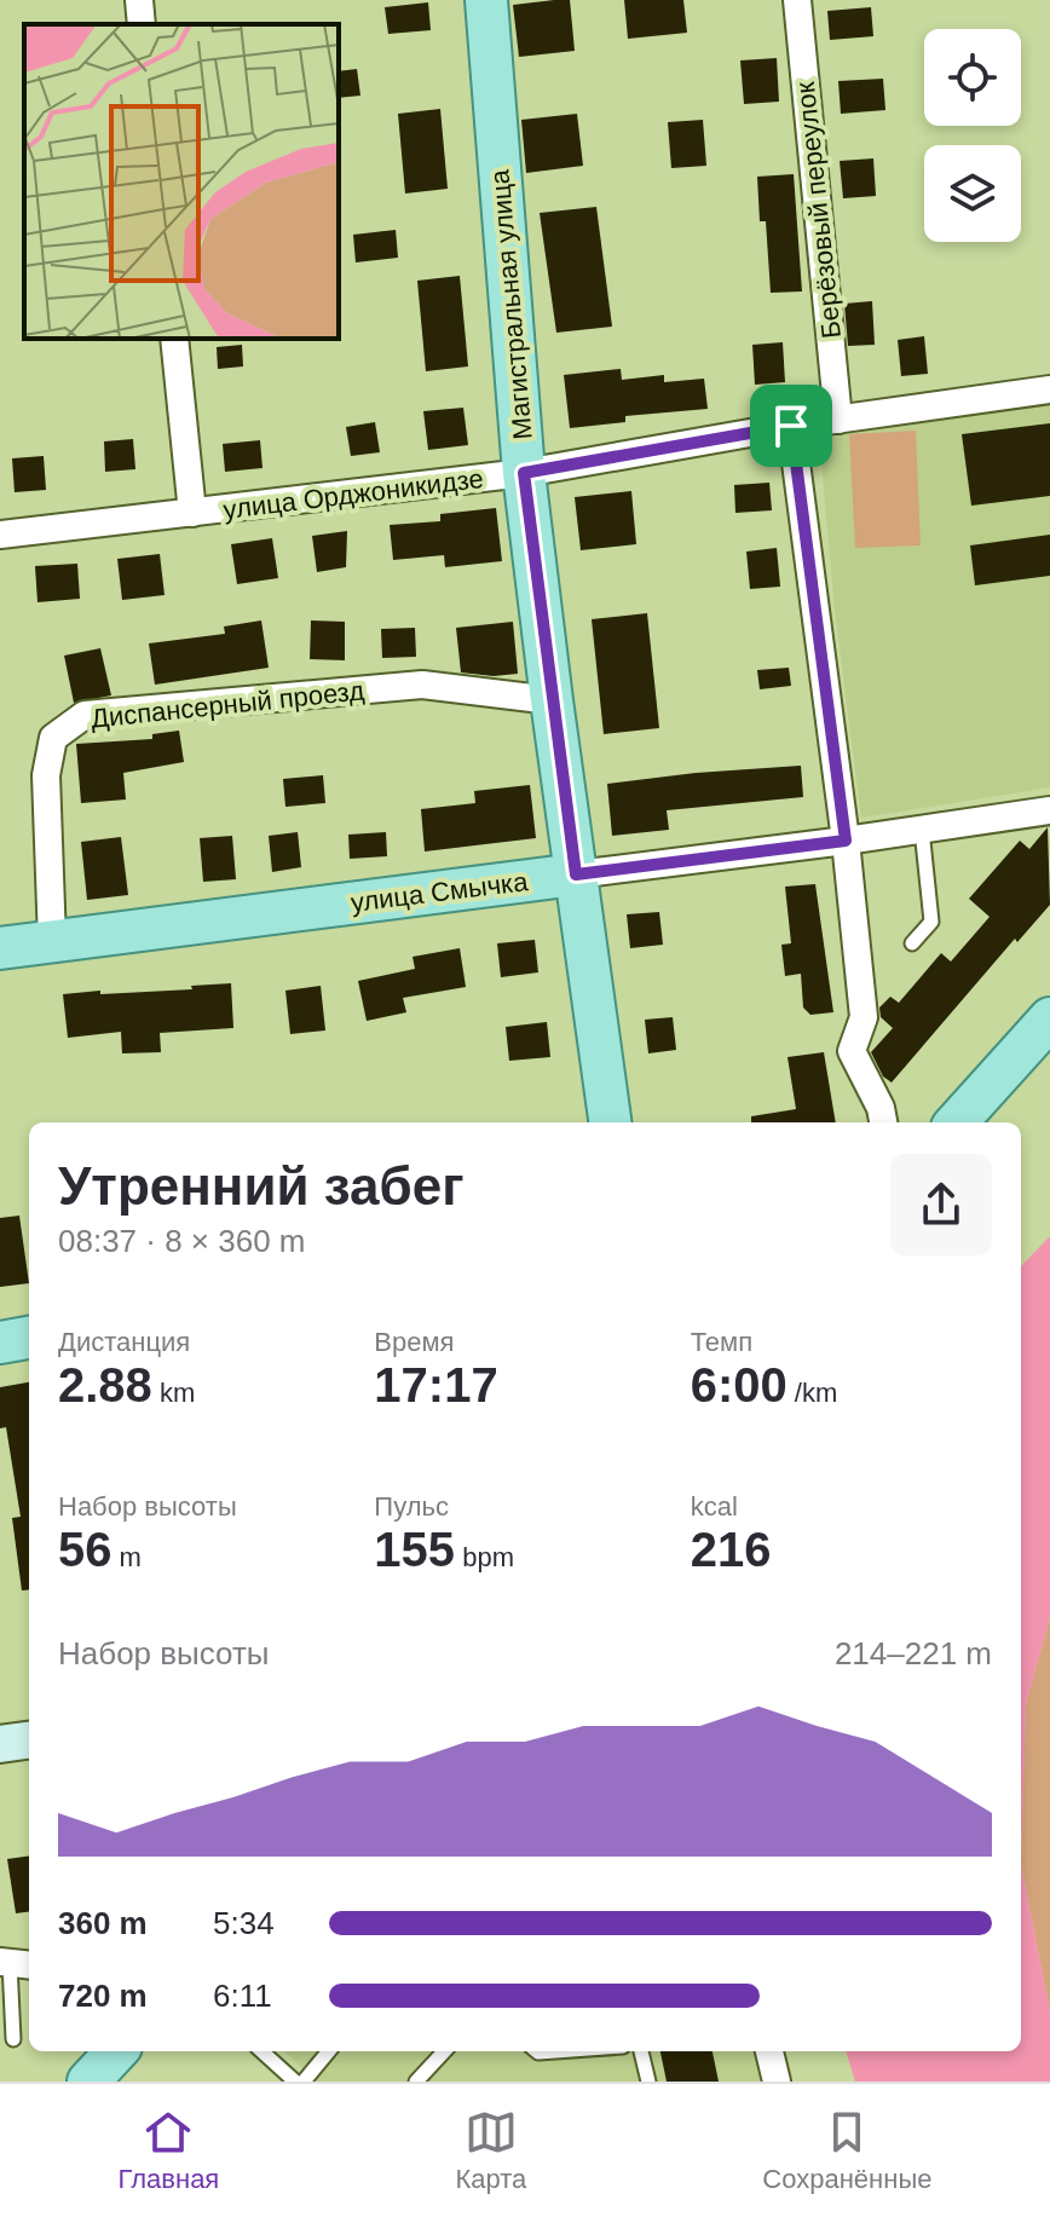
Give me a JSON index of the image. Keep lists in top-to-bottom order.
{
  "streets": {
    "main road": ["Магистральная улица", "улица Смычка"],
    "street": ["Берёзовый переулок", "улица Орджоникидзе", "Диспансерный проезд"]
  },
  "crossings": [
    ["Берёзовый переулок", "улица Орджоникидзе"],
    ["Магистральная улица", "улица Орджоникидзе"],
    ["Магистральная улица", "Диспансерный проезд"],
    ["Магистральная улица", "улица Смычка"],
    ["Диспансерный проезд", "улица Смычка"]
  ],
  "page": {
    "heading": ["Утренний забег", "08:37 · 8 × 360 m"],
    "stats": [
      ["Дистанция", "2.88 km"],
      ["Время", "17:17"],
      ["Темп", "6:00 /km"],
      ["Набор высоты", "56 m"],
      ["Пульс", "155 bpm"],
      ["kcal", "216"]
    ],
    "chart": ["Набор высоты", "214–221 m"],
    "list": [
      {
        "name": "360 m",
        "note": "5:34"
      },
      {
        "name": "720 m",
        "note": "6:11"
      }
    ],
    "tabs": ["Главная", "Карта", "Сохранённые"]
  }
}
